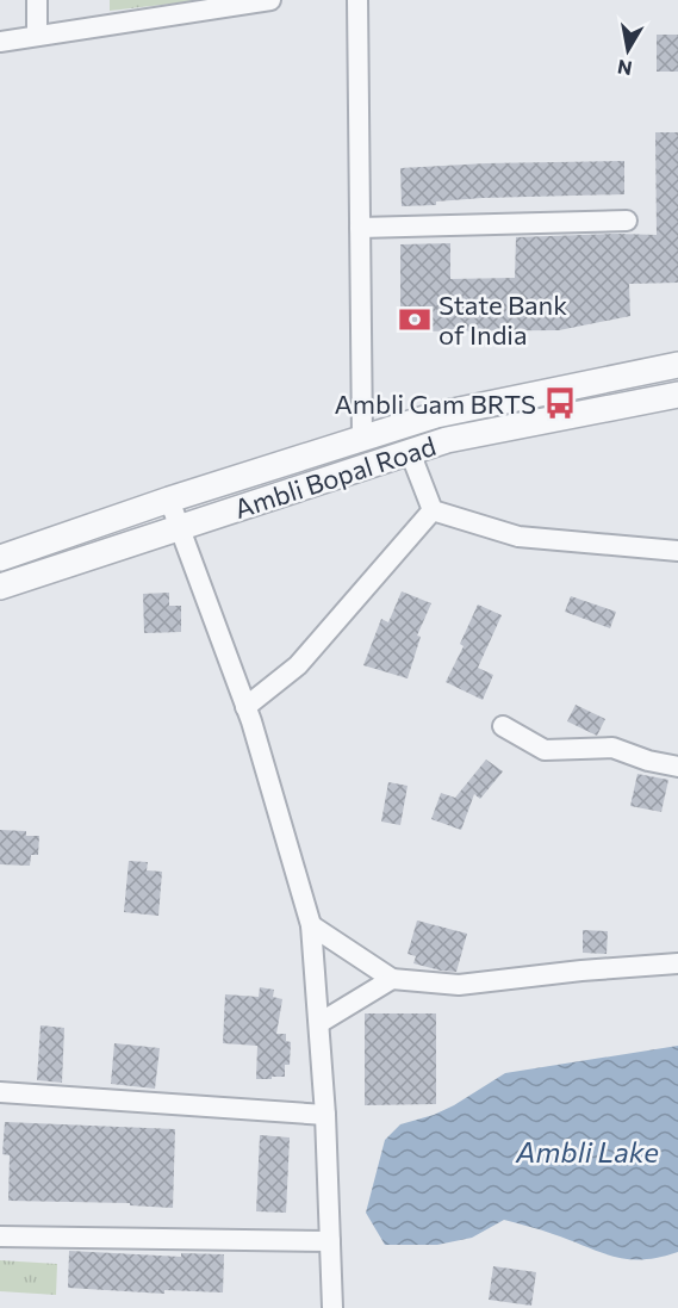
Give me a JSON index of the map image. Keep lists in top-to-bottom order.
{
  "streets": {
    "street": ["Ambli Bopal Road"]
  },
  "water": ["Ambli Lake"],
  "places": {
    "bank": ["State Bank of India"],
    "bus stop": ["Ambli Gam BRTS"]
  },
  "north": "bottom"
}
